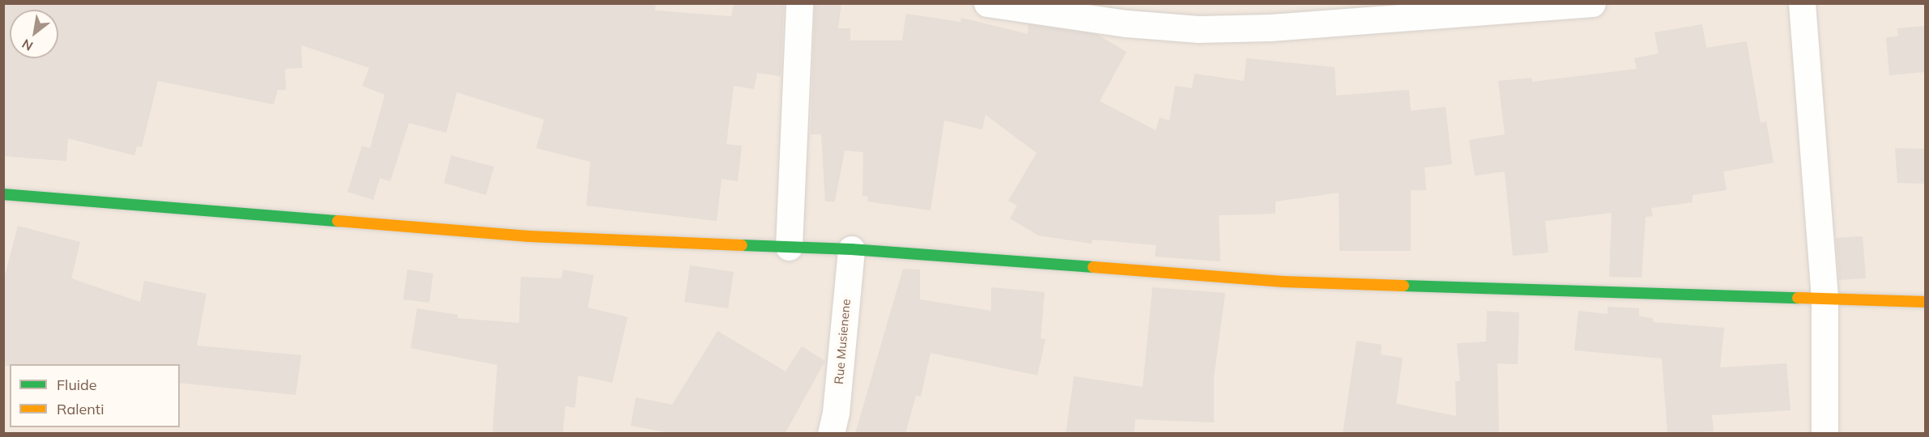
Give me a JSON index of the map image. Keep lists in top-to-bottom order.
{
  "streets": {
    "street": ["Rue Musienene"]
  },
  "legend": ["Fluide", "Ralenti"],
  "north": "bottom left"
}
